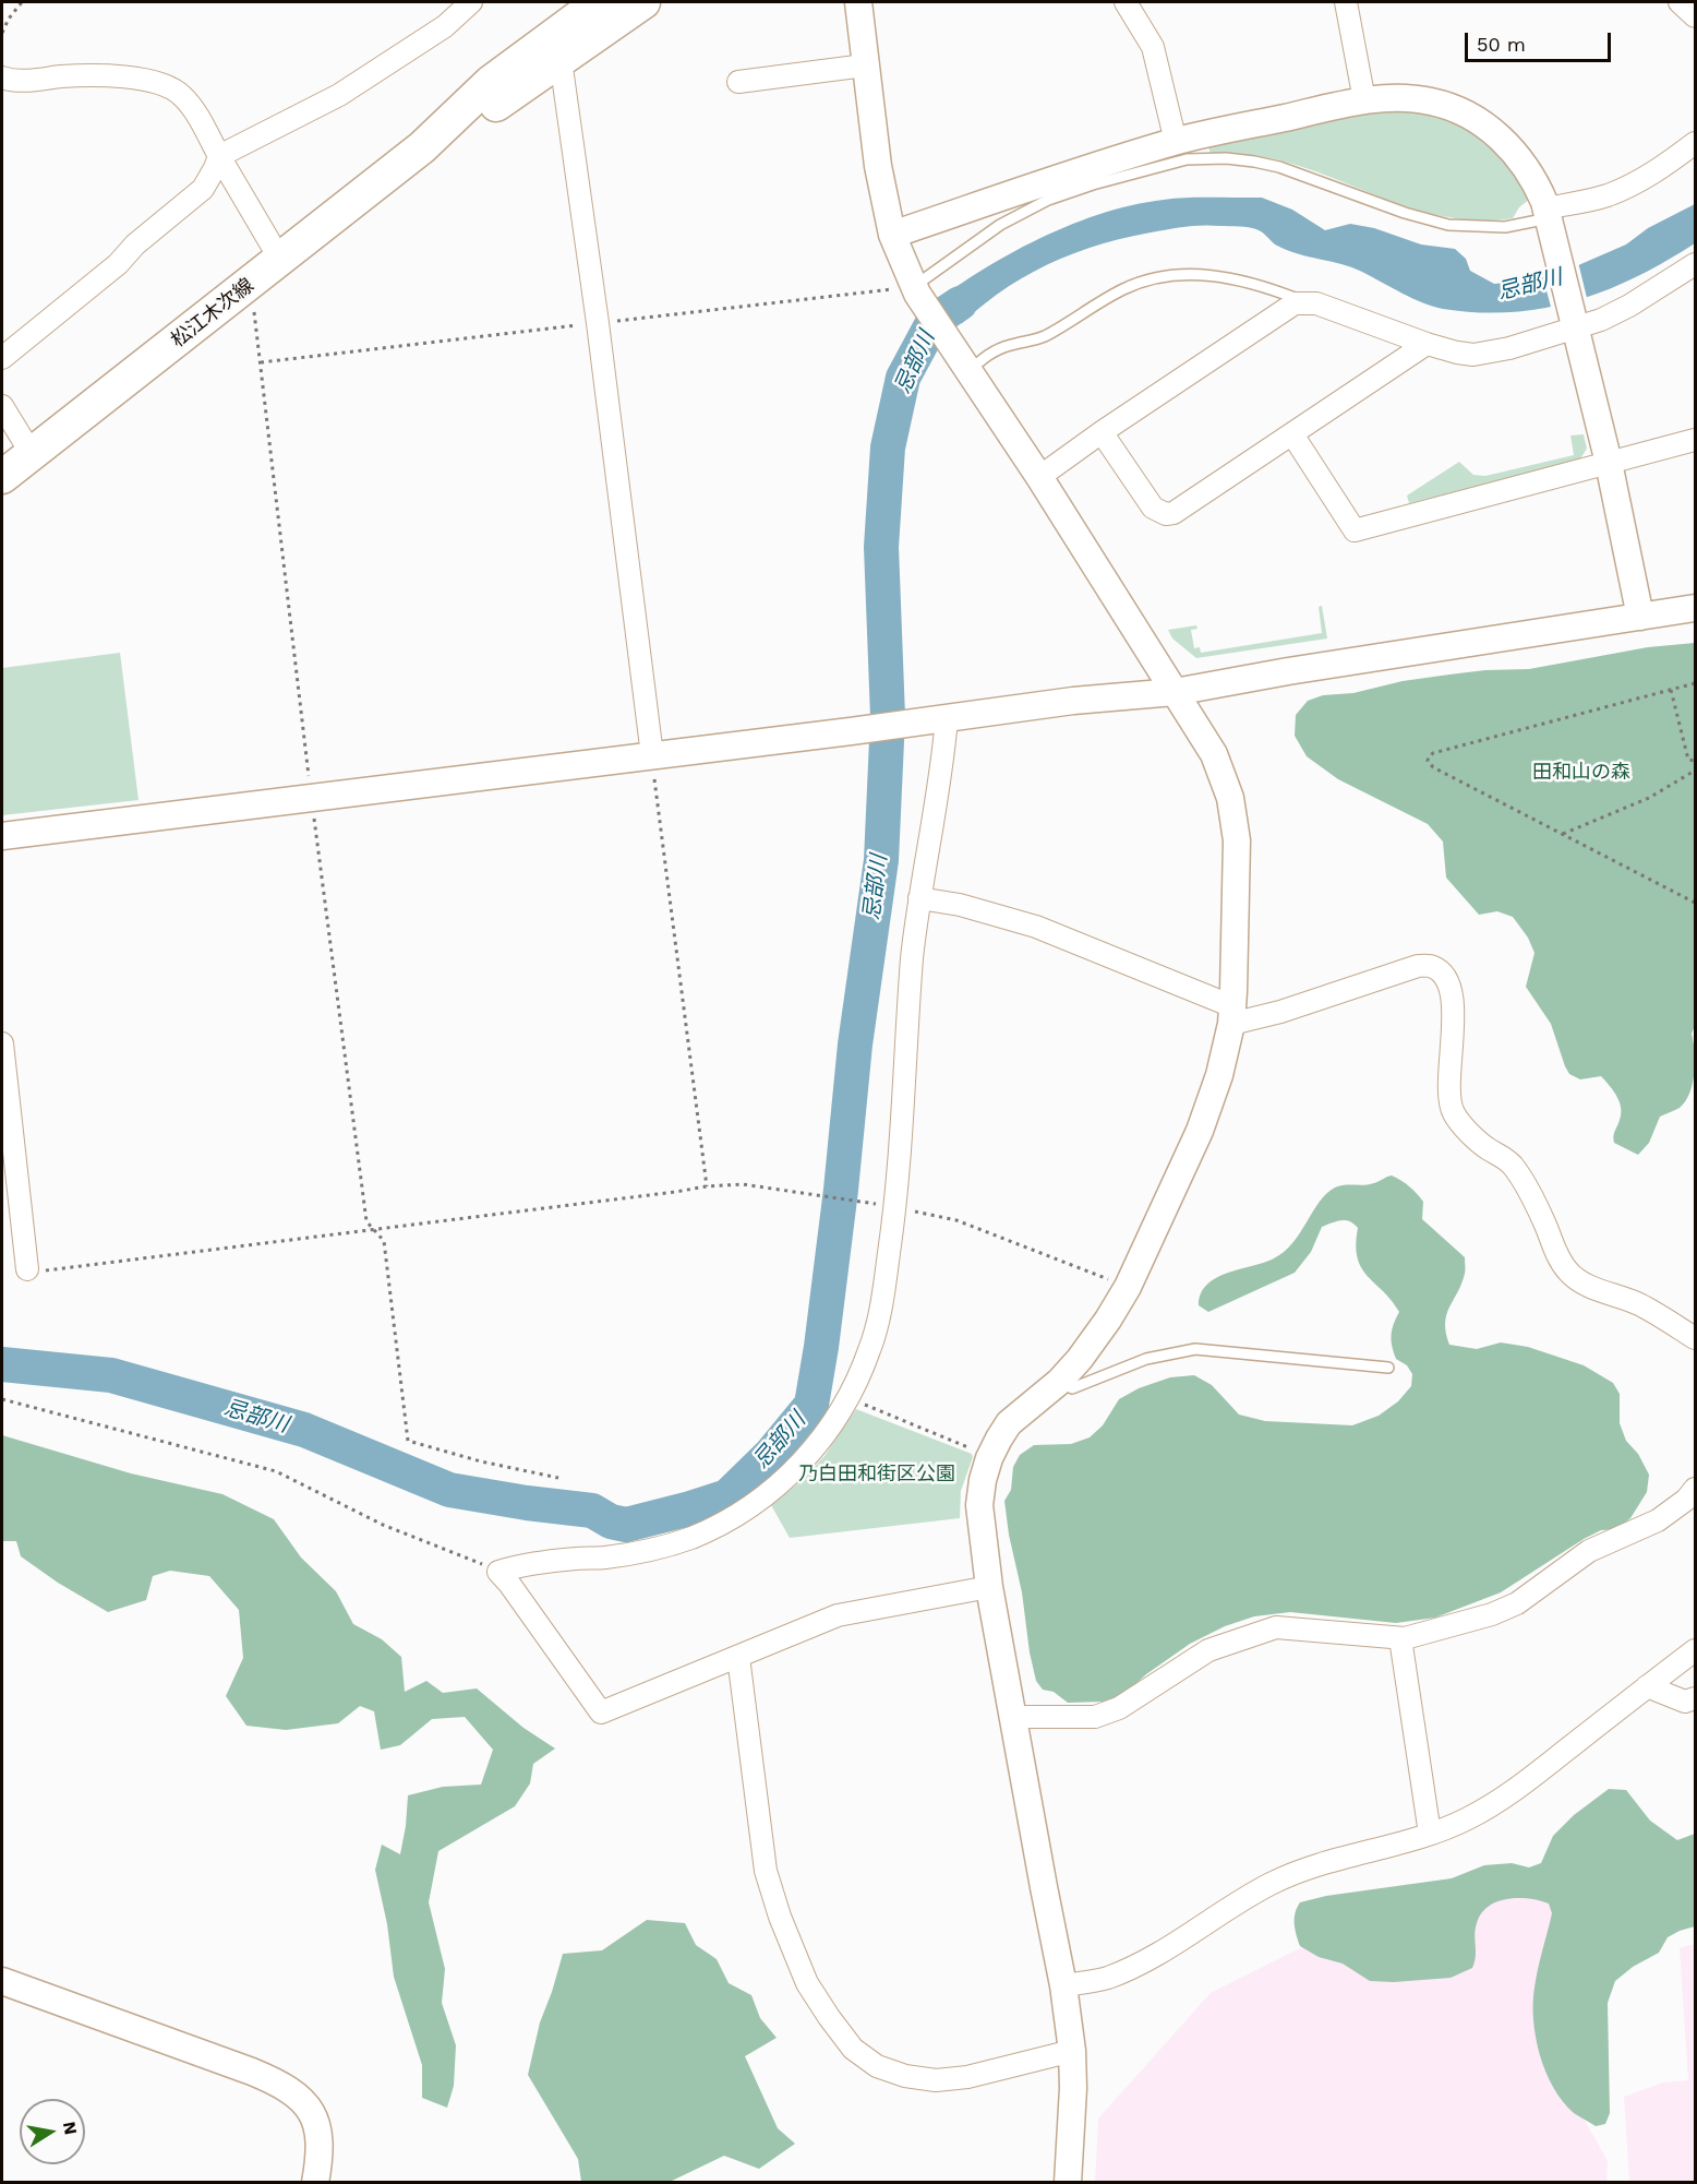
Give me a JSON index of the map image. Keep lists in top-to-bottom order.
{
  "streets": {
    "main road": ["松江木次線"]
  },
  "water": ["忌部川"],
  "parks": ["田和山の森", "乃白田和街区公園"],
  "scale_bar": "50 m",
  "north": "right"
}
